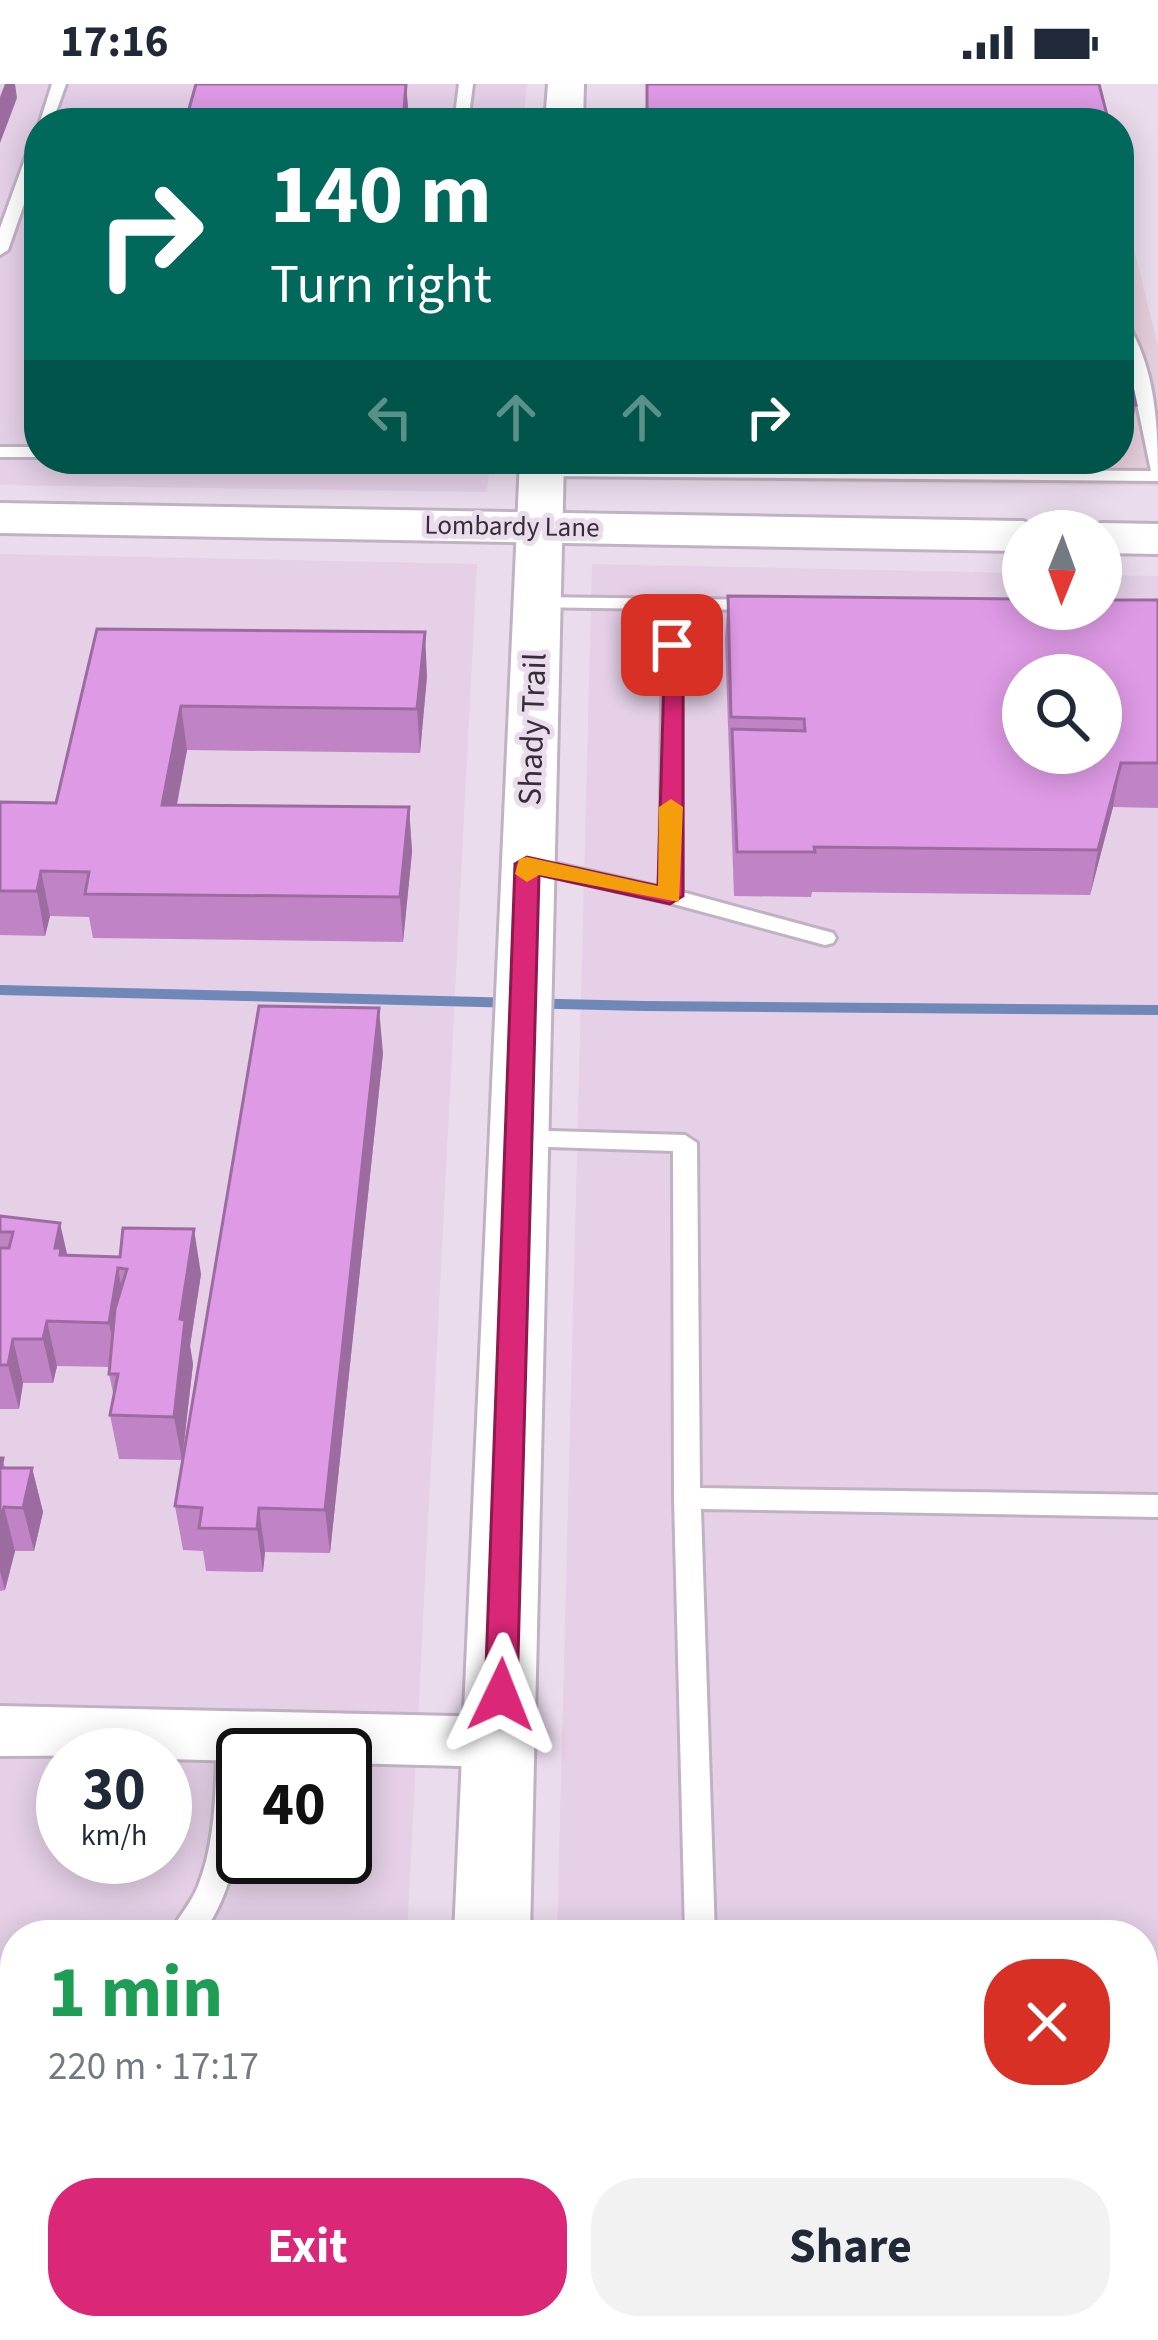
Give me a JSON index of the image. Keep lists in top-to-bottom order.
{
  "streets": {
    "main road": ["Lombardy Lane"],
    "street": ["Shady Trail"]
  },
  "crossings": [
    ["Lombardy Lane", "Shady Trail"]
  ],
  "north": "bottom",
  "page": {
    "status": "17:16",
    "turn": ["140 m", "Turn right"],
    "speed": "30 km/h",
    "limit": "40",
    "heading": ["1 min", "220 m · 17:17"],
    "buttons": ["Exit", "Share"]
  }
}
